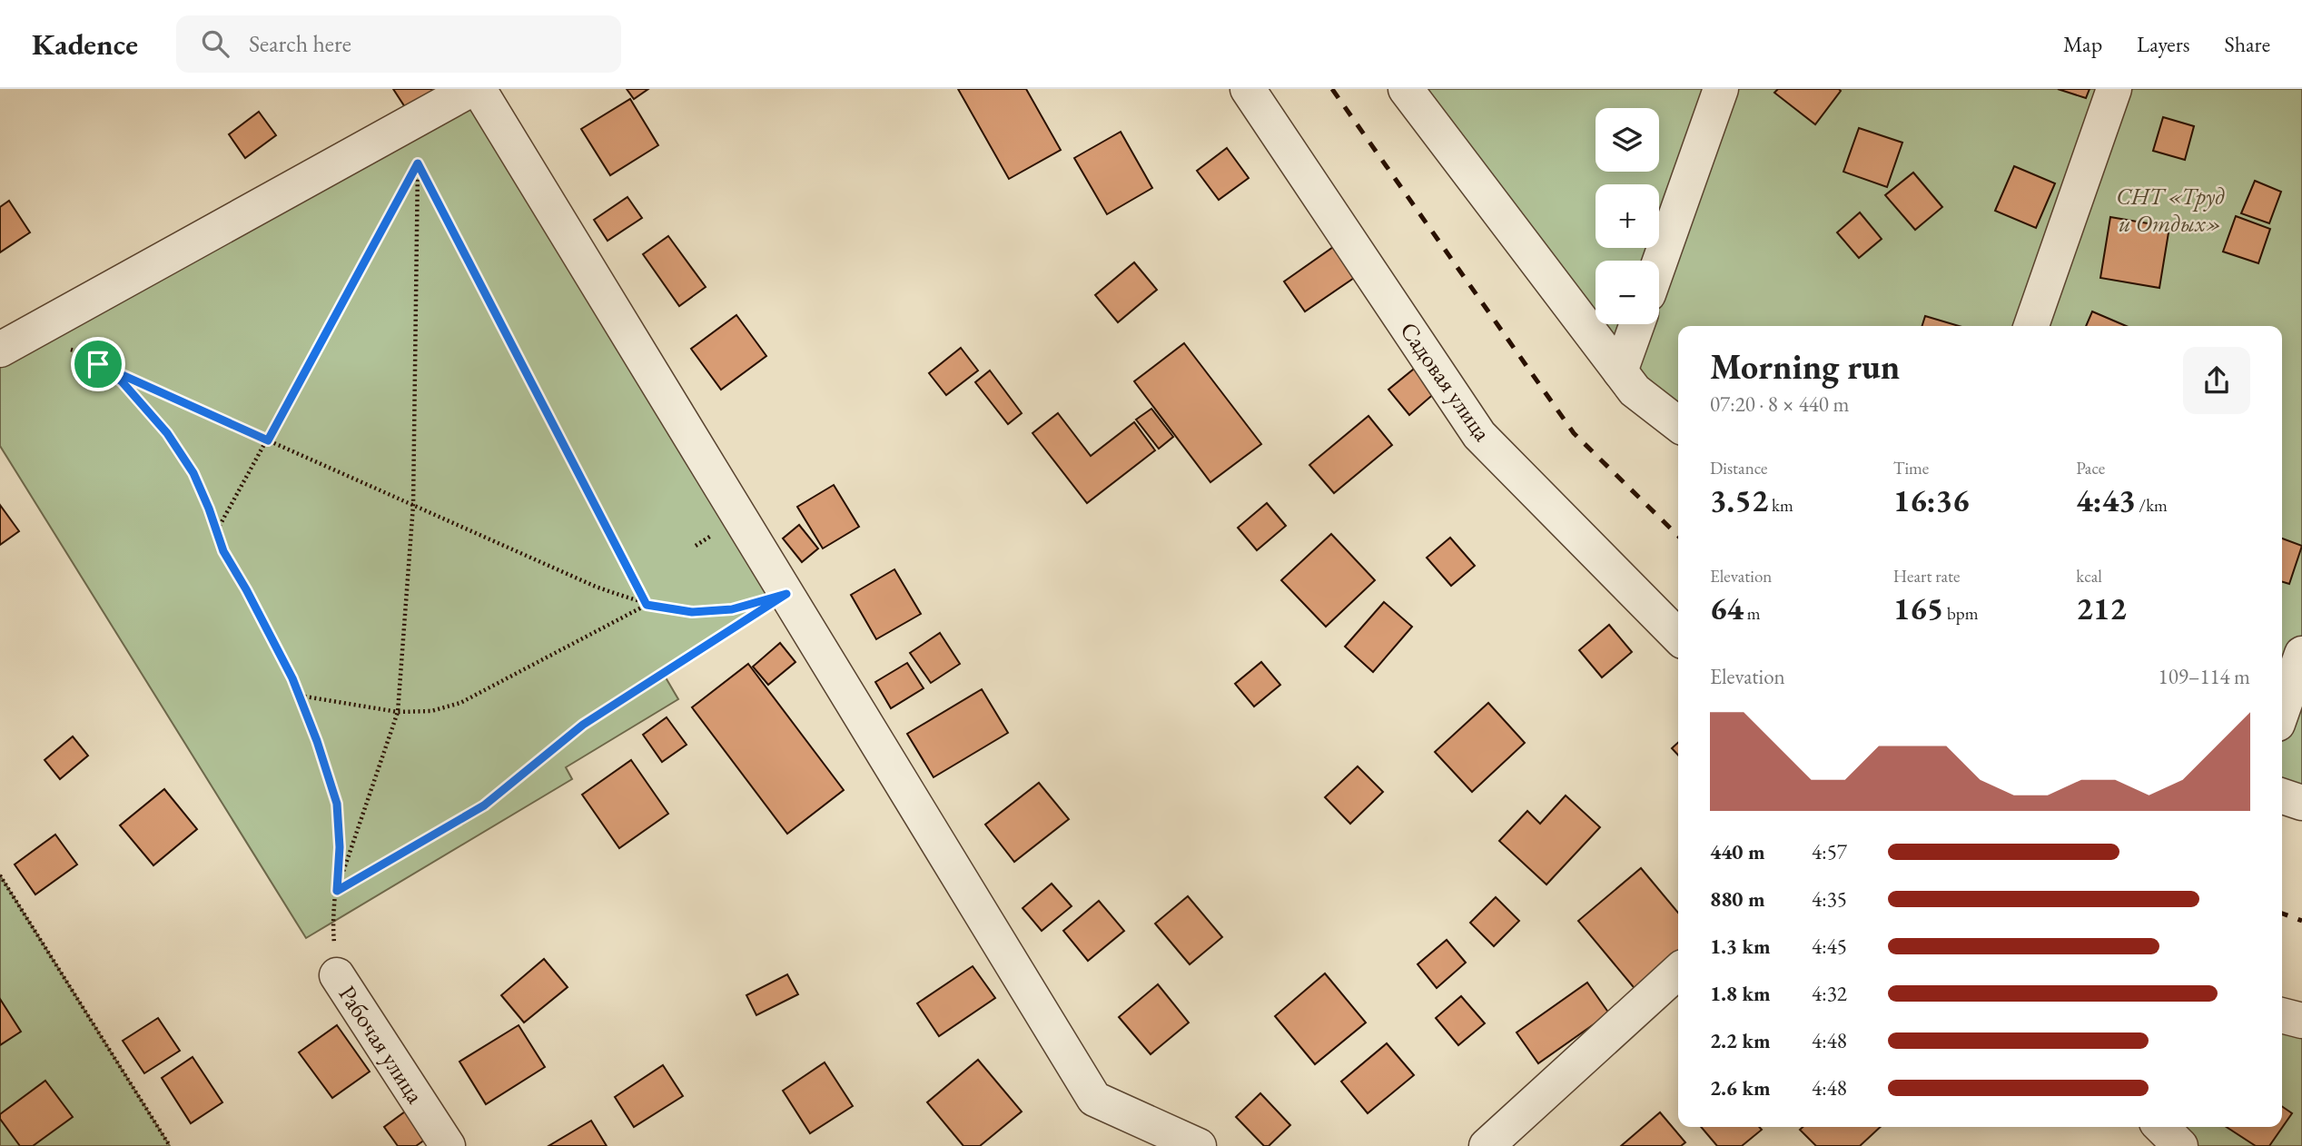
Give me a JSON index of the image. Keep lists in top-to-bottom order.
{
  "streets": {
    "street": ["Садовая улица", "Рабочая улица"]
  },
  "parks": ["СНТ «Труд и Отдых»"],
  "page": {
    "header": "Kadence",
    "search": "Search here",
    "nav": ["Map", "Layers", "Share"],
    "map_buttons": ["+", "−"],
    "heading": ["Morning run", "07:20 · 8 × 440 m"],
    "stats": [
      ["Distance", "3.52 km"],
      ["Time", "16:36"],
      ["Pace", "4:43 /km"],
      ["Elevation", "64 m"],
      ["Heart rate", "165 bpm"],
      ["kcal", "212"]
    ],
    "chart": ["Elevation", "109–114 m"],
    "list": [
      {
        "name": "440 m",
        "note": "4:57"
      },
      {
        "name": "880 m",
        "note": "4:35"
      },
      {
        "name": "1.3 km",
        "note": "4:45"
      },
      {
        "name": "1.8 km",
        "note": "4:32"
      },
      {
        "name": "2.2 km",
        "note": "4:48"
      },
      {
        "name": "2.6 km",
        "note": "4:48"
      }
    ]
  }
}
